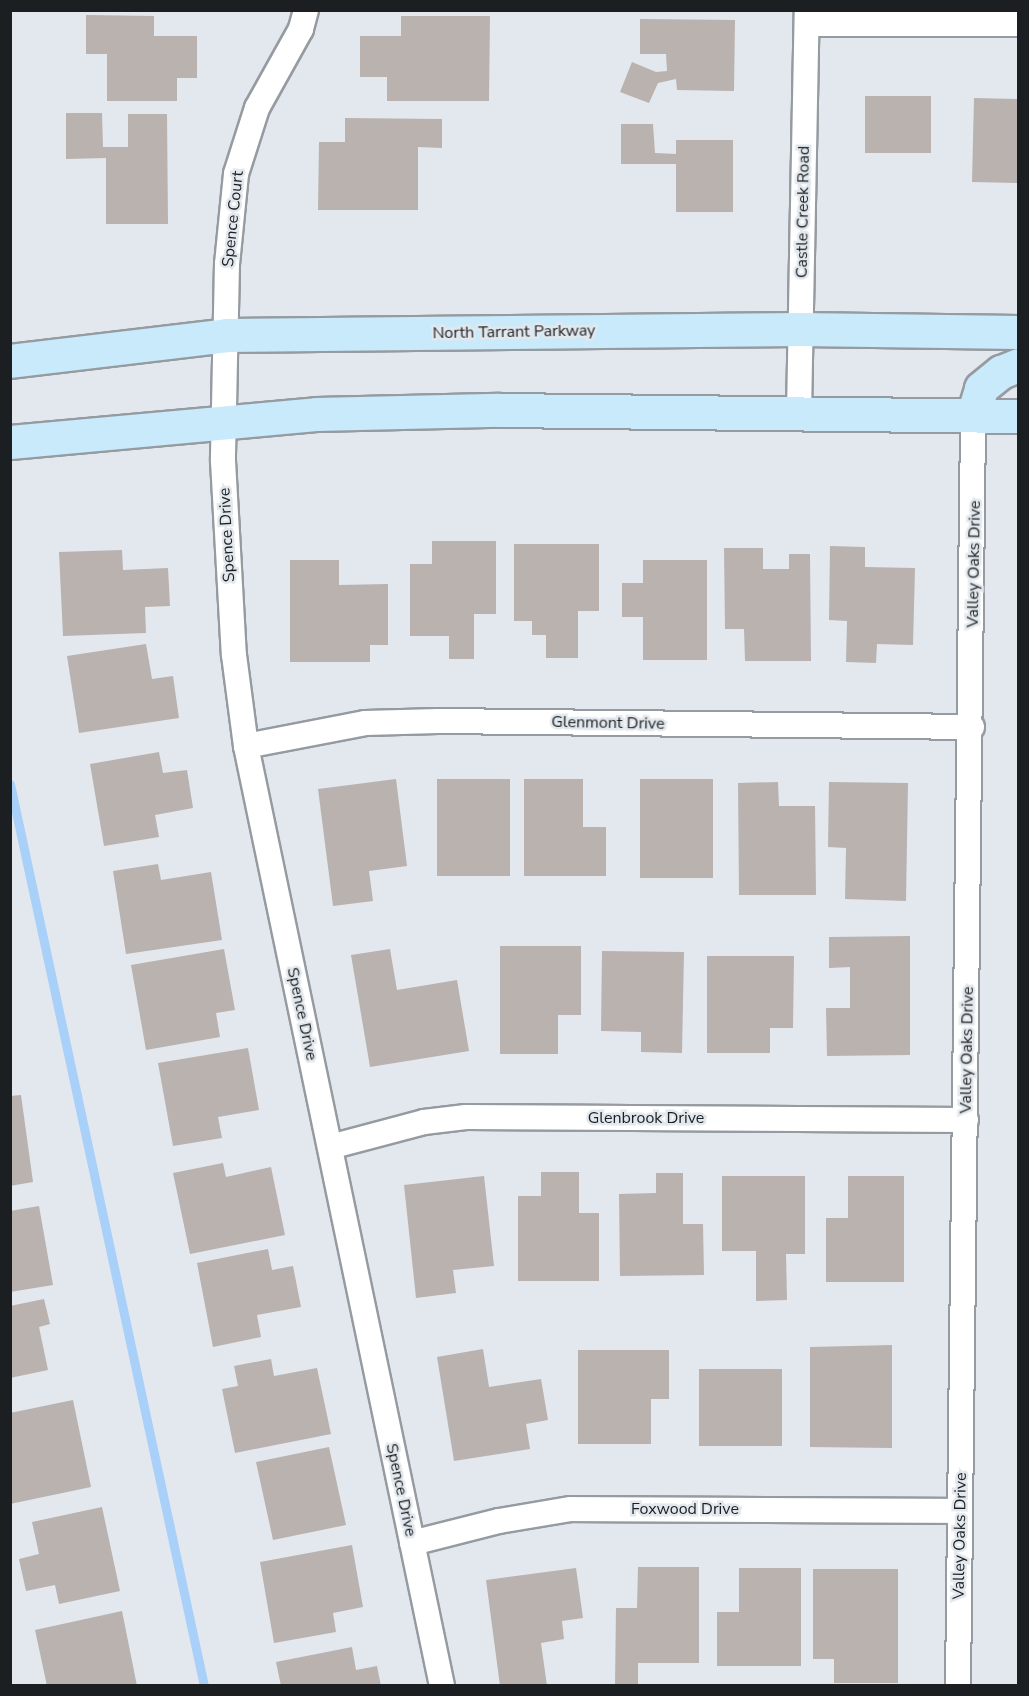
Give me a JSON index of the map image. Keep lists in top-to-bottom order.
{
  "streets": {
    "main road": ["North Tarrant Parkway"],
    "street": [
      "Castle Creek Road",
      "Spence Court",
      "Spence Drive",
      "Valley Oaks Drive",
      "Glenmont Drive",
      "Glenbrook Drive",
      "Foxwood Drive"
    ]
  },
  "crossings": [
    ["Castle Creek Road", "North Tarrant Parkway"],
    ["Spence Court", "North Tarrant Parkway"],
    ["Spence Court", "Spence Drive"],
    ["North Tarrant Parkway", "Spence Drive"],
    ["Spence Drive", "Glenmont Drive"],
    ["Spence Drive", "Glenbrook Drive"],
    ["Spence Drive", "Foxwood Drive"],
    ["Valley Oaks Drive", "Glenmont Drive"],
    ["Valley Oaks Drive", "Glenbrook Drive"],
    ["Valley Oaks Drive", "Foxwood Drive"]
  ]
}
